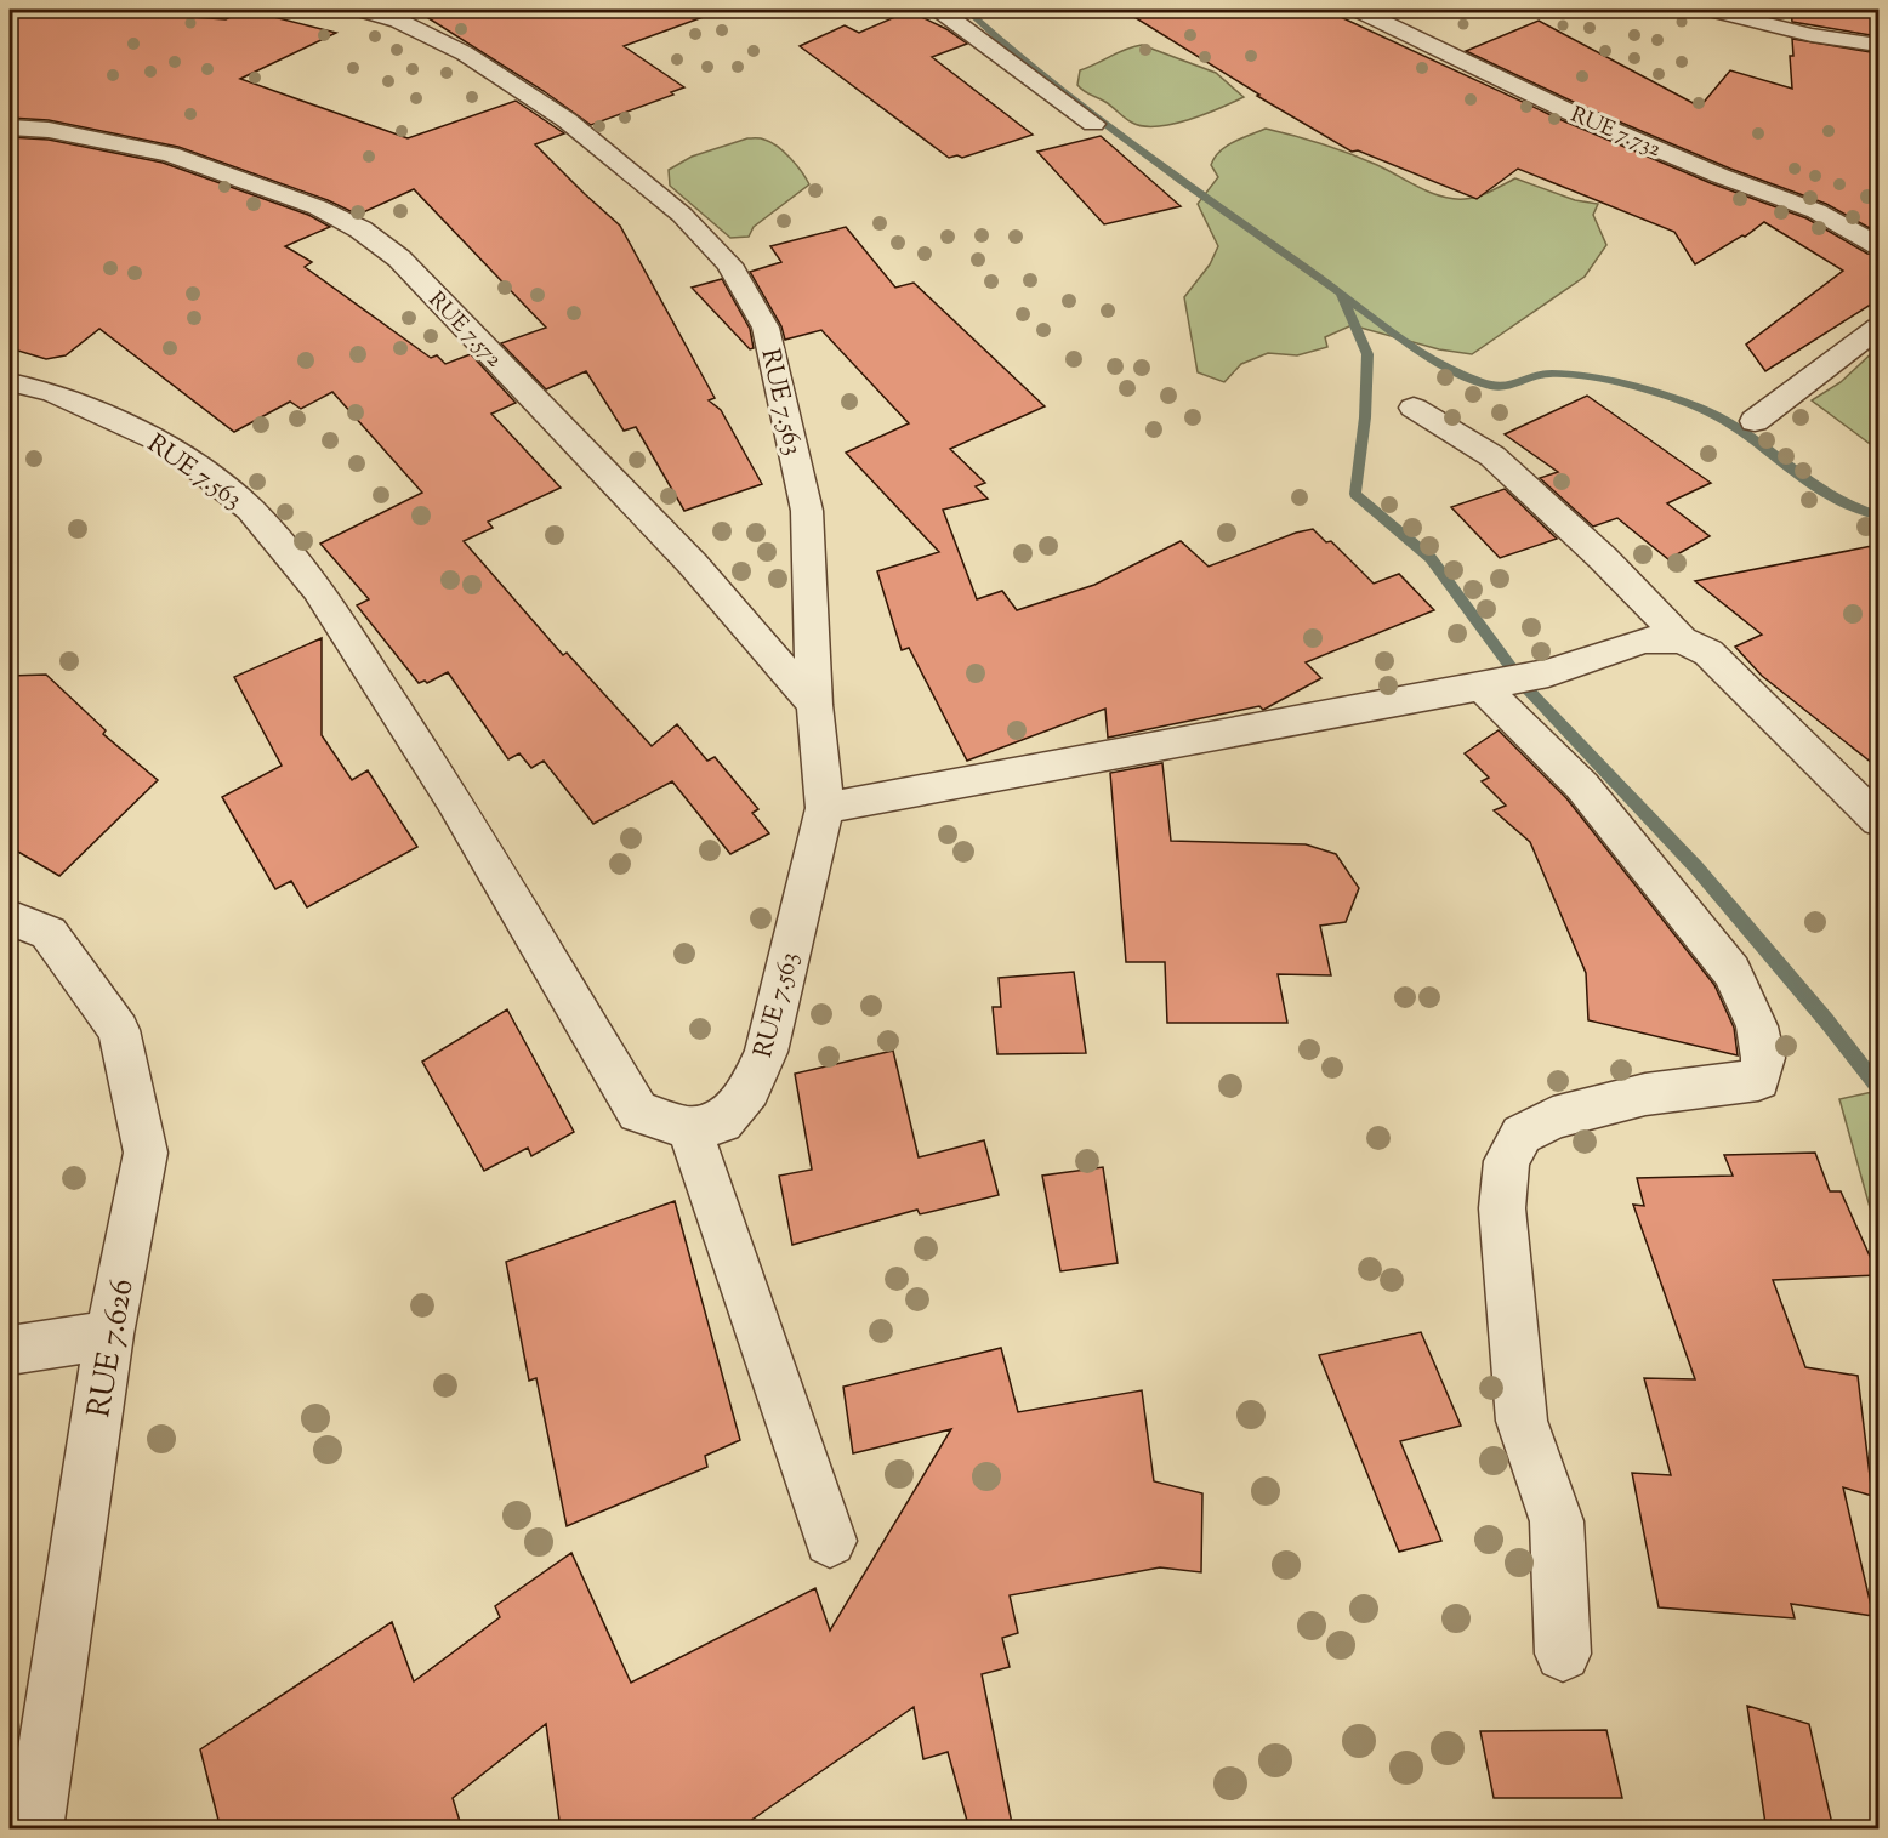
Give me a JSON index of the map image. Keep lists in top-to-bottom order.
{
  "streets": {
    "street": [
      "RUE 7.732",
      "RUE 7.572",
      "RUE 7.563",
      "RUE 7.626"
    ]
  },
  "crossings": [
    ["RUE 7.572", "RUE 7.563"]
  ]
}
